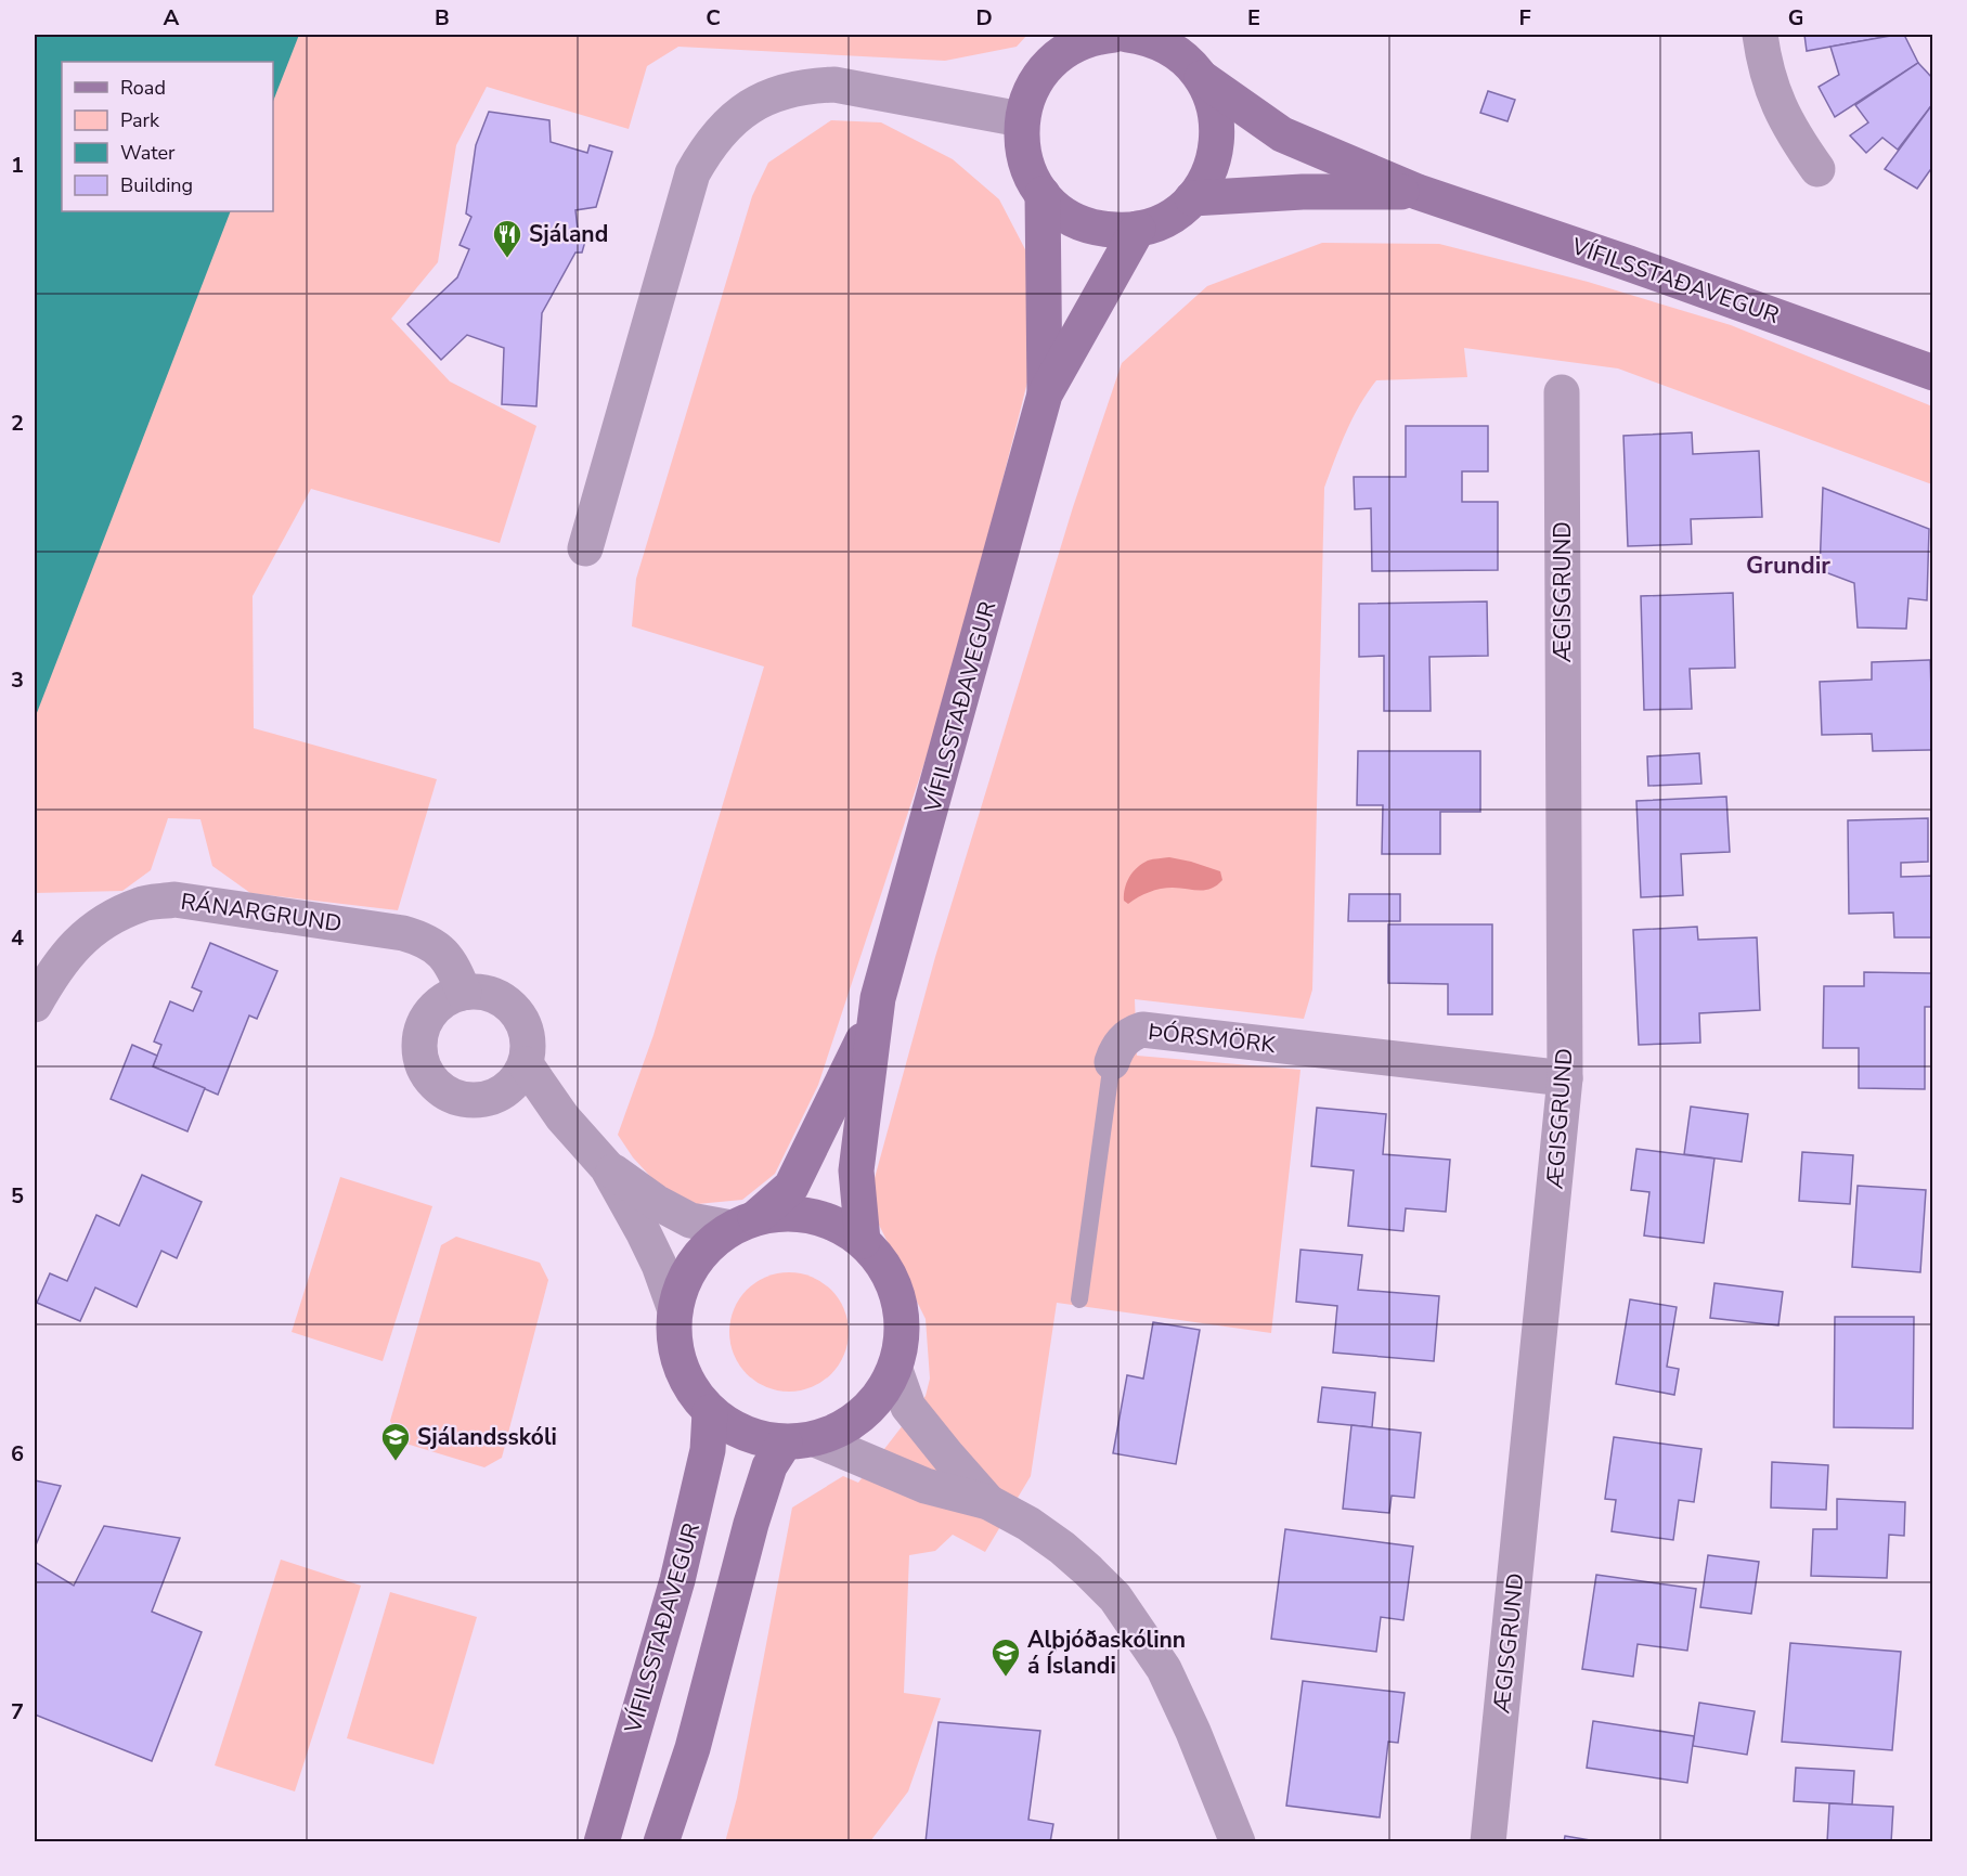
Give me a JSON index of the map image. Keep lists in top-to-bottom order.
{
  "streets": {
    "street": [
      "VÍFILSSTAÐAVEGUR",
      "ÆGISGRUND",
      "RÁNARGRUND",
      "ÞÓRSMÖRK"
    ]
  },
  "crossings": [
    ["ÆGISGRUND", "ÞÓRSMÖRK"]
  ],
  "districts": ["Grundir"],
  "places": {
    "restaurant": ["Sjáland"],
    "school or university": ["Sjálandsskóli", "Alþjóðaskólinn á Íslandi"]
  },
  "legend": [
    "Road",
    "Park",
    "Water",
    "Building"
  ],
  "grid": {
    "columns": [
      "A",
      "B",
      "C",
      "D",
      "E",
      "F",
      "G"
    ],
    "rows": [
      "1",
      "2",
      "3",
      "4",
      "5",
      "6",
      "7"
    ]
  }
}
